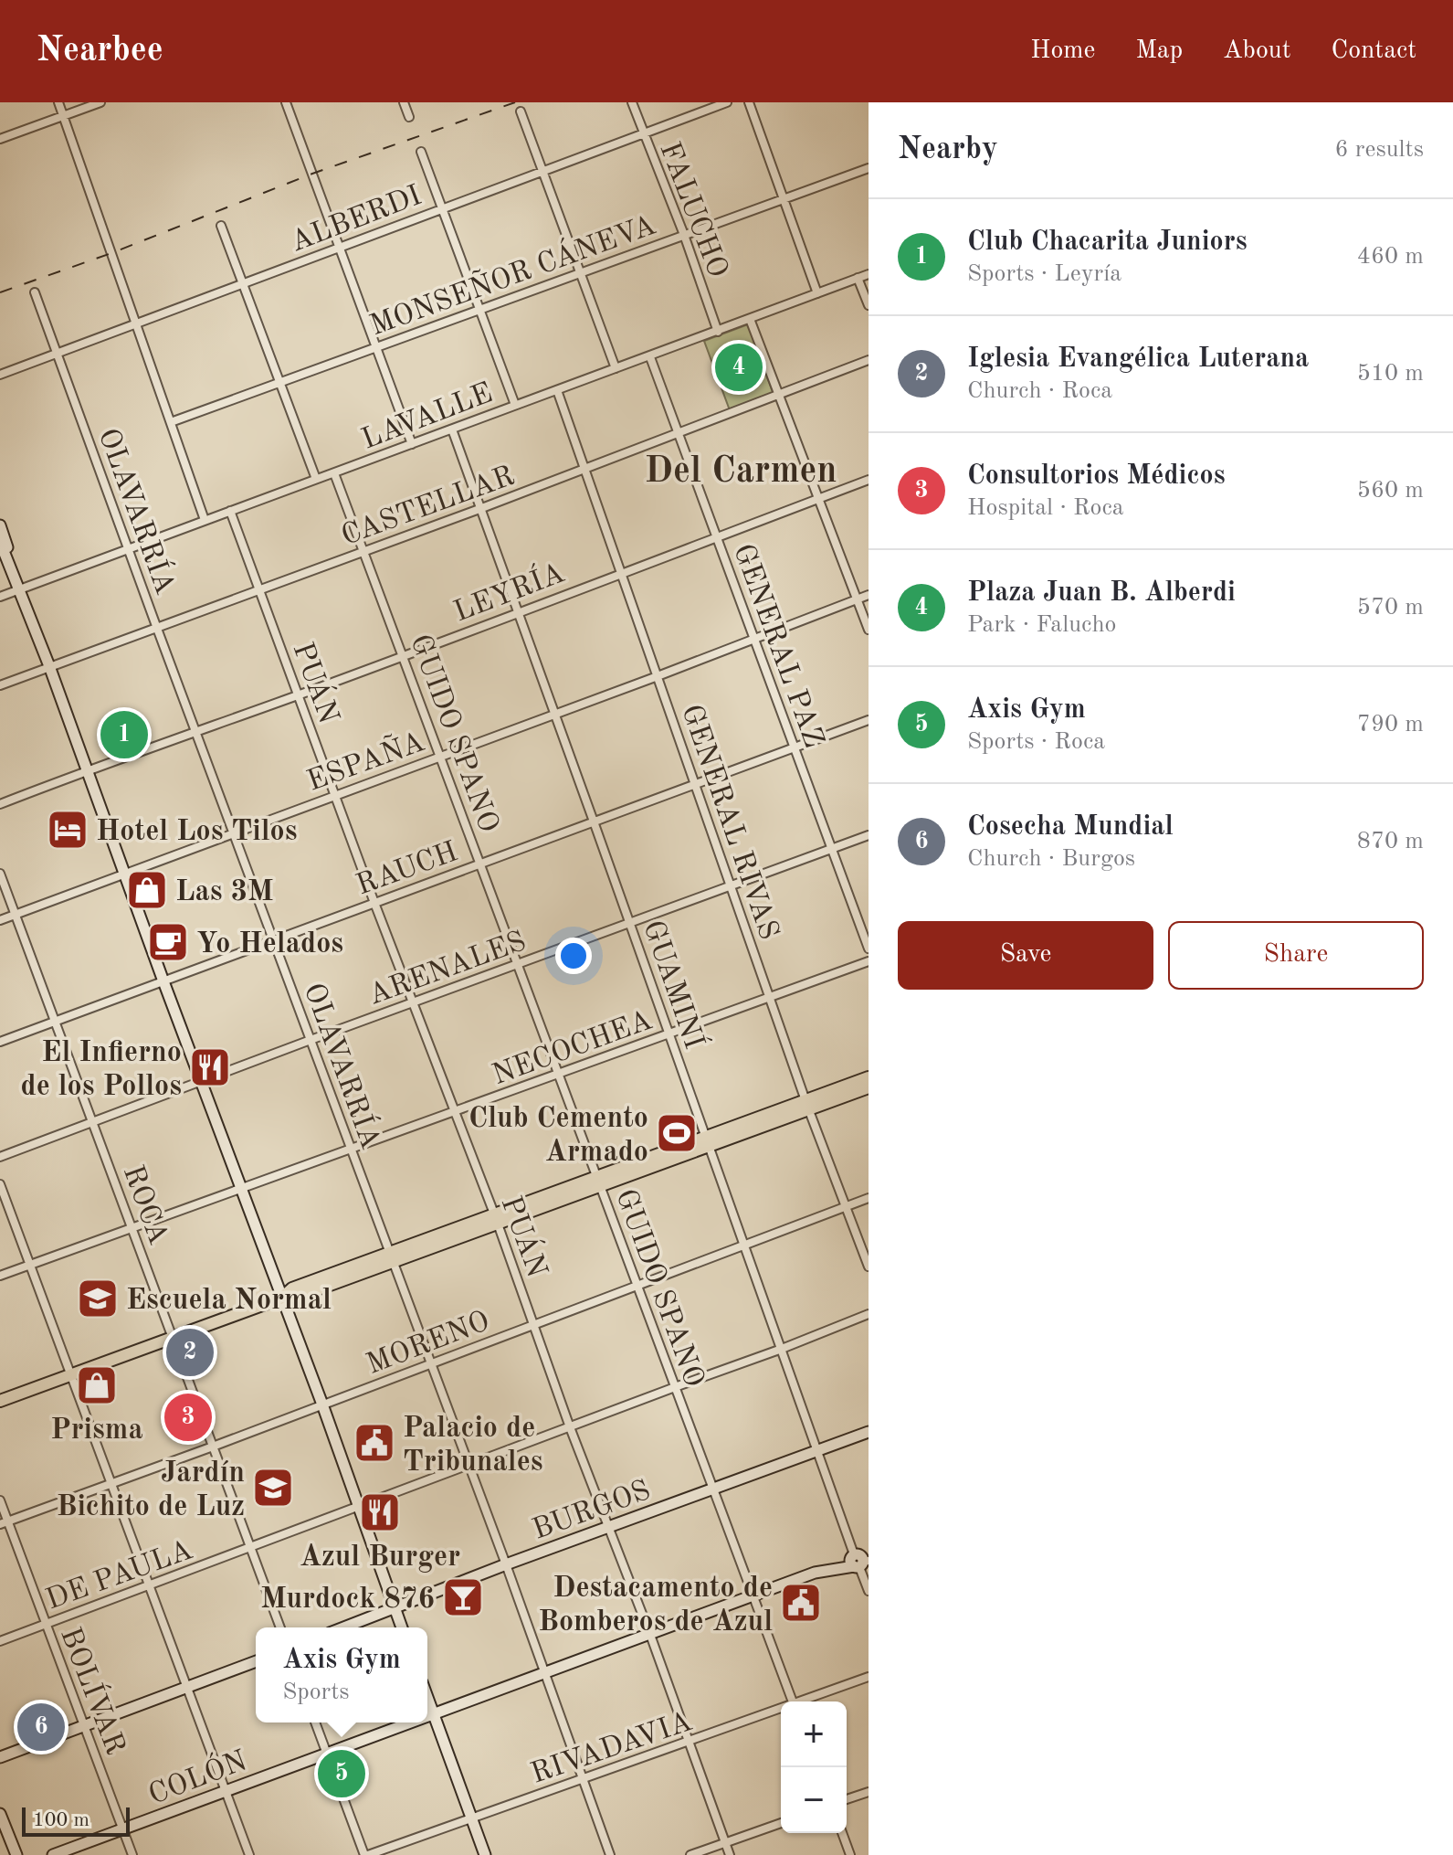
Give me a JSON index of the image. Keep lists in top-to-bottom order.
{
  "streets": {
    "main road": ["BURGOS", "COLÓN"],
    "street": [
      "FALUCHO",
      "ALBERDI",
      "MONSEÑOR CÁNEVA",
      "LAVALLE",
      "CASTELLAR",
      "OLAVARRÍA",
      "LEYRÍA",
      "GENERAL PAZ",
      "PUÁN",
      "GUIDO SPANO",
      "ESPAÑA",
      "GENERAL RIVAS",
      "RAUCH",
      "ARENALES",
      "GUAMINÍ",
      "NECOCHEA",
      "ROCA",
      "MORENO",
      "DE PAULA",
      "BOLÍVAR",
      "RIVADAVIA"
    ]
  },
  "crossings": [
    ["FALUCHO", "ALBERDI"],
    ["FALUCHO", "MONSEÑOR CÁNEVA"],
    ["FALUCHO", "LAVALLE"],
    ["ALBERDI", "OLAVARRÍA"],
    ["LAVALLE", "OLAVARRÍA"],
    ["LAVALLE", "GENERAL PAZ"],
    ["LAVALLE", "PUÁN"],
    ["LAVALLE", "GUIDO SPANO"],
    ["LAVALLE", "GENERAL RIVAS"],
    ["LAVALLE", "GUAMINÍ"],
    ["CASTELLAR", "OLAVARRÍA"],
    ["CASTELLAR", "GENERAL PAZ"],
    ["CASTELLAR", "PUÁN"],
    ["CASTELLAR", "GUIDO SPANO"],
    ["CASTELLAR", "GENERAL RIVAS"],
    ["CASTELLAR", "GUAMINÍ"],
    ["OLAVARRÍA", "LEYRÍA"],
    ["OLAVARRÍA", "ESPAÑA"],
    ["OLAVARRÍA", "RAUCH"],
    ["OLAVARRÍA", "ARENALES"],
    ["OLAVARRÍA", "NECOCHEA"],
    ["OLAVARRÍA", "MORENO"],
    ["OLAVARRÍA", "BURGOS"],
    ["OLAVARRÍA", "DE PAULA"],
    ["OLAVARRÍA", "RIVADAVIA"],
    ["OLAVARRÍA", "COLÓN"],
    ["LEYRÍA", "GENERAL PAZ"],
    ["LEYRÍA", "PUÁN"],
    ["LEYRÍA", "GUIDO SPANO"],
    ["LEYRÍA", "GENERAL RIVAS"],
    ["LEYRÍA", "GUAMINÍ"],
    ["GENERAL PAZ", "ESPAÑA"],
    ["GENERAL PAZ", "RAUCH"],
    ["GENERAL PAZ", "ARENALES"],
    ["PUÁN", "ESPAÑA"],
    ["PUÁN", "RAUCH"],
    ["PUÁN", "ARENALES"],
    ["PUÁN", "NECOCHEA"],
    ["PUÁN", "MORENO"],
    ["PUÁN", "BURGOS"],
    ["PUÁN", "DE PAULA"],
    ["PUÁN", "RIVADAVIA"],
    ["PUÁN", "COLÓN"],
    ["GUIDO SPANO", "ESPAÑA"],
    ["GUIDO SPANO", "RAUCH"],
    ["GUIDO SPANO", "ARENALES"],
    ["GUIDO SPANO", "NECOCHEA"],
    ["GUIDO SPANO", "MORENO"],
    ["GUIDO SPANO", "BURGOS"],
    ["GUIDO SPANO", "DE PAULA"],
    ["GUIDO SPANO", "COLÓN"],
    ["ESPAÑA", "GENERAL RIVAS"],
    ["ESPAÑA", "GUAMINÍ"],
    ["ESPAÑA", "ROCA"],
    ["GENERAL RIVAS", "RAUCH"],
    ["GENERAL RIVAS", "ARENALES"],
    ["GENERAL RIVAS", "NECOCHEA"],
    ["GENERAL RIVAS", "MORENO"],
    ["RAUCH", "GUAMINÍ"],
    ["RAUCH", "ROCA"],
    ["ARENALES", "GUAMINÍ"],
    ["ARENALES", "ROCA"],
    ["GUAMINÍ", "NECOCHEA"],
    ["GUAMINÍ", "MORENO"],
    ["GUAMINÍ", "BURGOS"],
    ["GUAMINÍ", "DE PAULA"],
    ["GUAMINÍ", "COLÓN"],
    ["NECOCHEA", "ROCA"],
    ["ROCA", "MORENO"],
    ["ROCA", "DE PAULA"],
    ["MORENO", "BOLÍVAR"],
    ["DE PAULA", "BOLÍVAR"],
    ["BOLÍVAR", "COLÓN"]
  ],
  "districts": ["Del Carmen"],
  "places": {
    "hotel": ["Hotel Los Tilos"],
    "shop": ["Las 3M", "Prisma"],
    "cafe": ["Yo Helados"],
    "restaurant": ["El Infierno de los Pollos", "Azul Burger"],
    "sports": ["Club Cemento Armado"],
    "school or university": ["Escuela Normal", "Jardín Bichito de Luz"],
    "public building": ["Palacio de Tribunales", "Destacamento de Bomberos de Azul"],
    "bar": ["Murdock 876"]
  },
  "scale_bar": "100 m",
  "page": {
    "header": "Nearbee",
    "nav": [
      "Home",
      "Map",
      "About",
      "Contact"
    ],
    "heading": ["Nearby", "6 results"],
    "list": [
      {
        "mark": "1",
        "name": "Club Chacarita Juniors",
        "note": "Sports · Leyría",
        "value": "460 m"
      },
      {
        "mark": "2",
        "name": "Iglesia Evangélica Luterana",
        "note": "Church · Roca",
        "value": "510 m"
      },
      {
        "mark": "3",
        "name": "Consultorios Médicos",
        "note": "Hospital · Roca",
        "value": "560 m"
      },
      {
        "mark": "4",
        "name": "Plaza Juan B. Alberdi",
        "note": "Park · Falucho",
        "value": "570 m"
      },
      {
        "mark": "5",
        "name": "Axis Gym",
        "note": "Sports · Roca",
        "value": "790 m"
      },
      {
        "mark": "6",
        "name": "Cosecha Mundial",
        "note": "Church · Burgos",
        "value": "870 m"
      }
    ],
    "pins": [
      "4",
      "1",
      "2",
      "3",
      "6",
      "5"
    ],
    "buttons": ["Save", "Share"],
    "popup": ["Axis Gym", "Sports"],
    "map_buttons": ["+", "−"],
    "scale": "100 m"
  }
}
